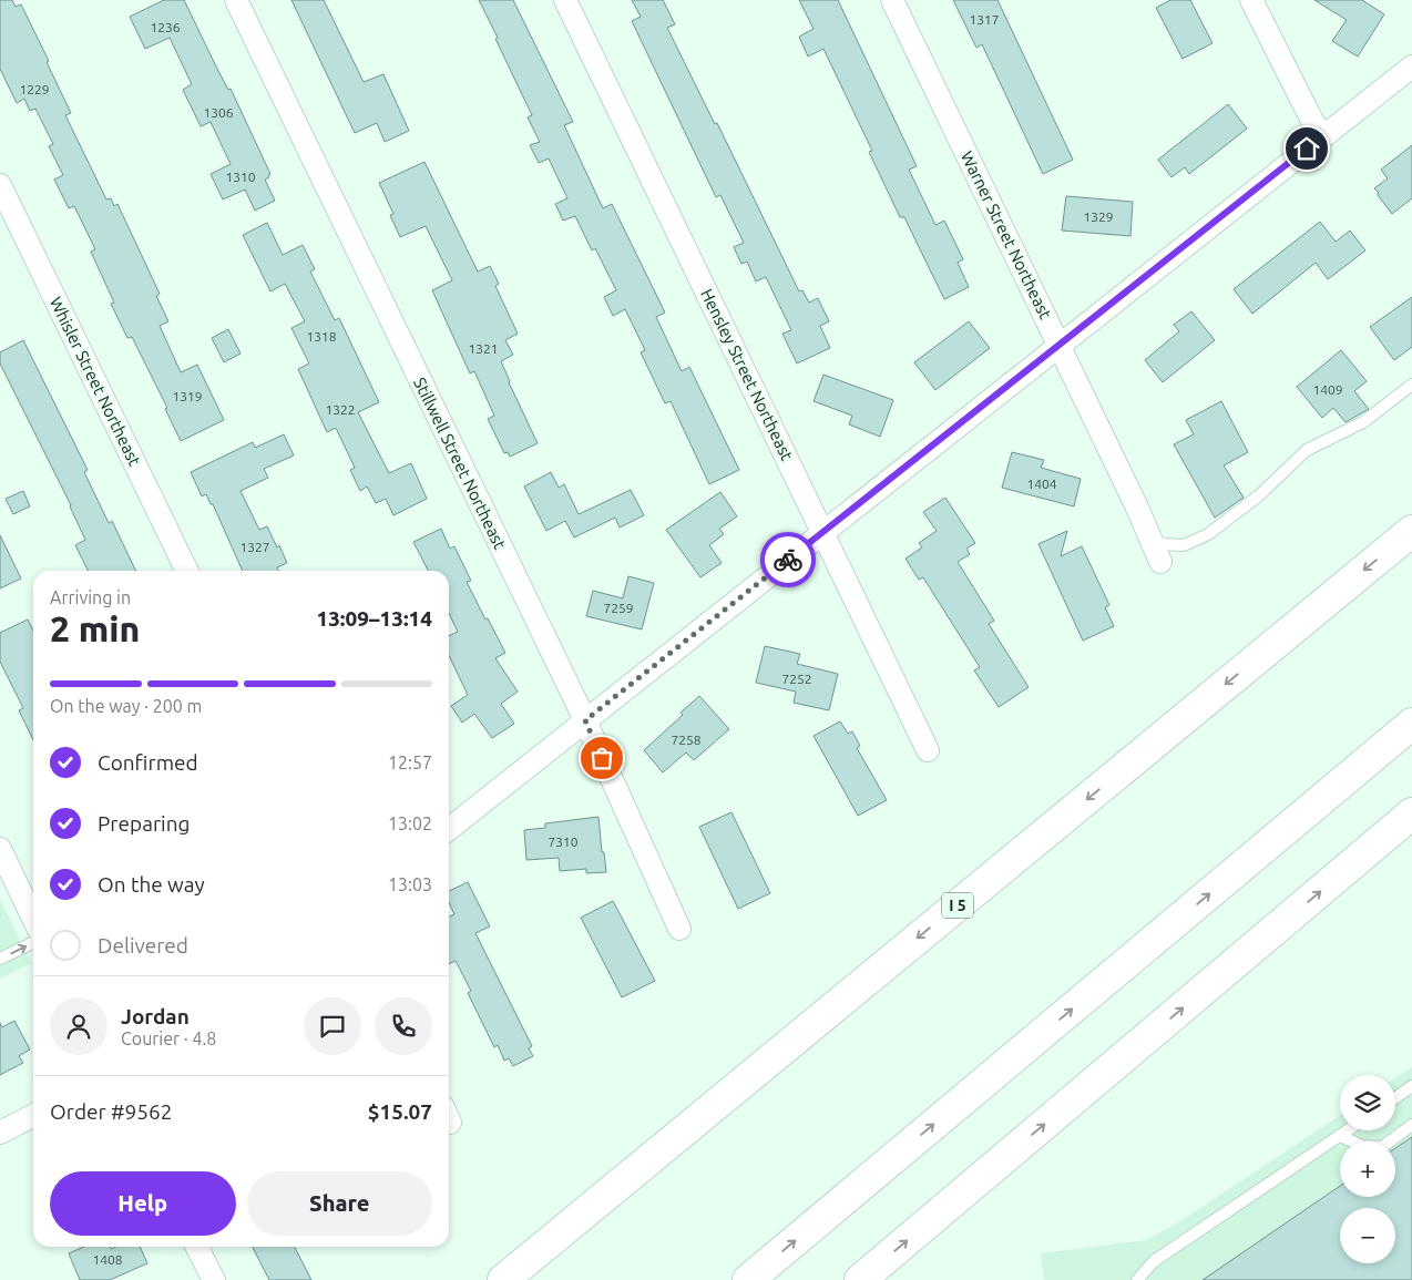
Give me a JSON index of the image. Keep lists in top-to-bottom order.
{
  "streets": {
    "highway": ["I 5"],
    "street": [
      "Warner Street Northeast",
      "Hensley Street Northeast",
      "Whisler Street Northeast",
      "Stillwell Street Northeast"
    ]
  },
  "house_numbers": [
    "1317",
    "1236",
    "1229",
    "1306",
    "1310",
    "1329",
    "1318",
    "1321",
    "1409",
    "1319",
    "1322",
    "1404",
    "1327",
    "7259",
    "7252",
    "7258",
    "7310",
    "1408"
  ],
  "page": {
    "heading": ["2 min", "Arriving in", "13:09–13:14"],
    "panel": [
      "Jordan",
      "Courier · 4.8",
      "Order #9562",
      "$15.07"
    ],
    "bar": "On the way · 200 m",
    "list": [
      ["Confirmed", "12:57"],
      ["Preparing", "13:02"],
      ["On the way", "13:03"],
      "Delivered"
    ],
    "map_buttons": ["+", "−"],
    "buttons": ["Help", "Share"]
  }
}
